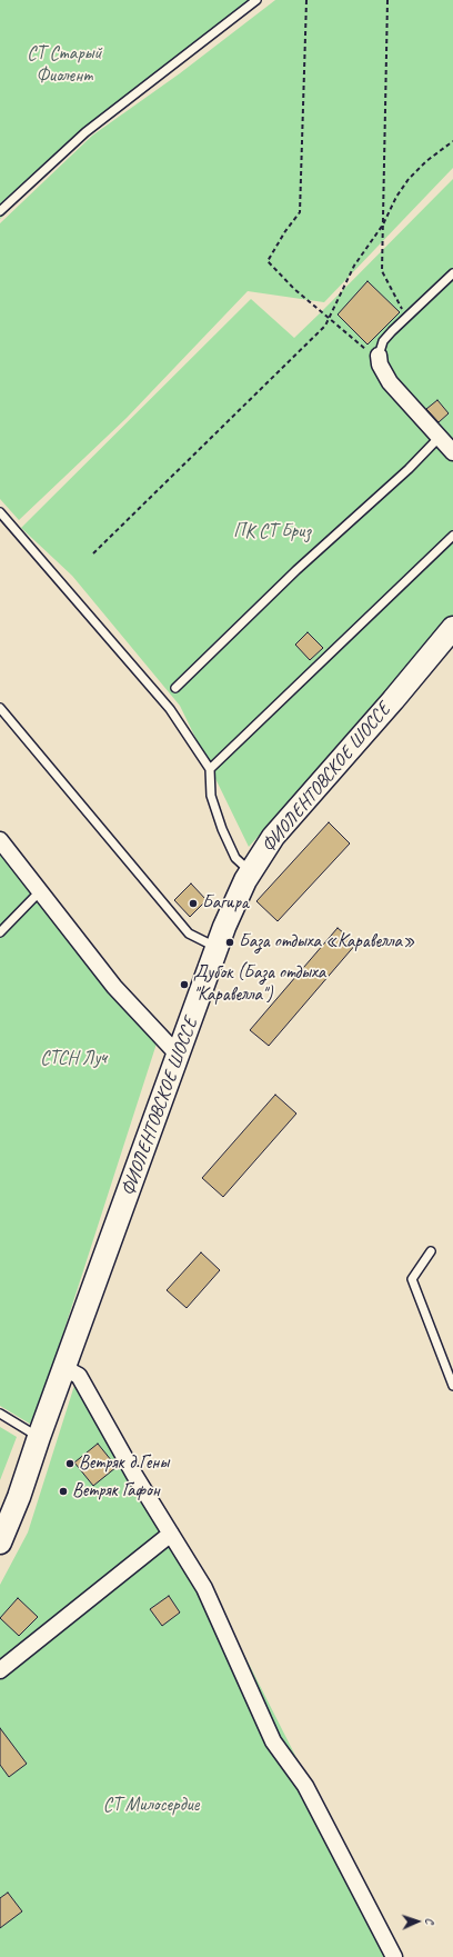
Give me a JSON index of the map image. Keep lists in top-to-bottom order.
{
  "streets": {
    "main road": ["ФИОЛЕНТОВСКОЕ ШОССЕ"]
  },
  "parks": [
    "СТ Старый Фиолент",
    "ПК СТ Бриз",
    "СТСН Луч",
    "СТ Милосердие"
  ],
  "places": [
    "Багира",
    "База отдыха «Каравелла»",
    "Дубок (База отдыха \"Каравелла\")",
    "Ветряк д.Гены",
    "Ветряк Гафон"
  ],
  "north": "right"
}
